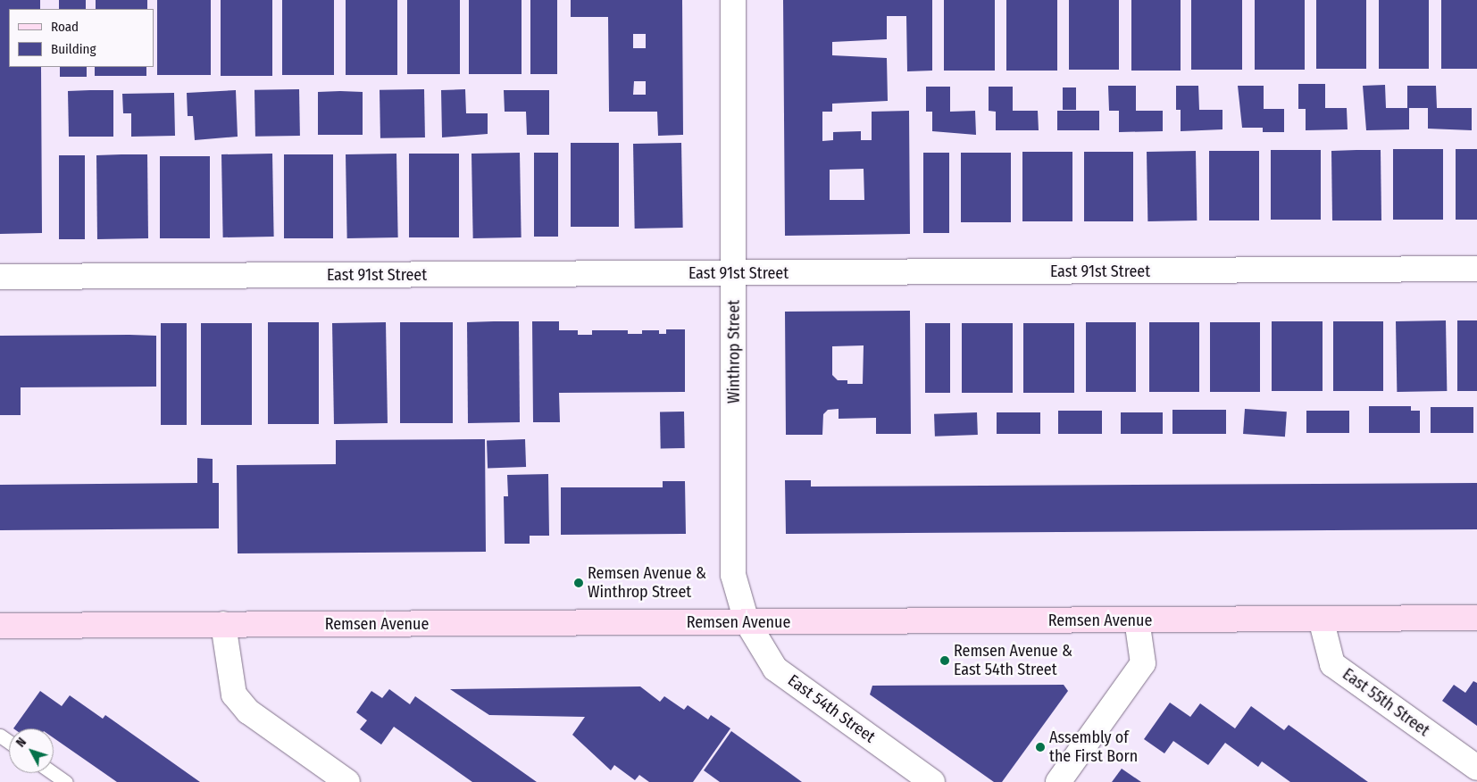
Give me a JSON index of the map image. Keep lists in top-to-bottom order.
{
  "streets": {
    "main road": ["Remsen Avenue"],
    "street": [
      "East 91st Street",
      "Winthrop Street",
      "East 55th Street",
      "East 54th Street"
    ]
  },
  "crossings": [
    ["East 91st Street", "Winthrop Street"],
    ["Winthrop Street", "Remsen Avenue"],
    ["Winthrop Street", "East 54th Street"],
    ["Remsen Avenue", "East 55th Street"],
    ["Remsen Avenue", "East 54th Street"]
  ],
  "places": ["Remsen Avenue & Winthrop Street", "Remsen Avenue & East 54th Street", "Assembly of the First Born"],
  "legend": ["Road", "Building"],
  "north": "top left"
}
